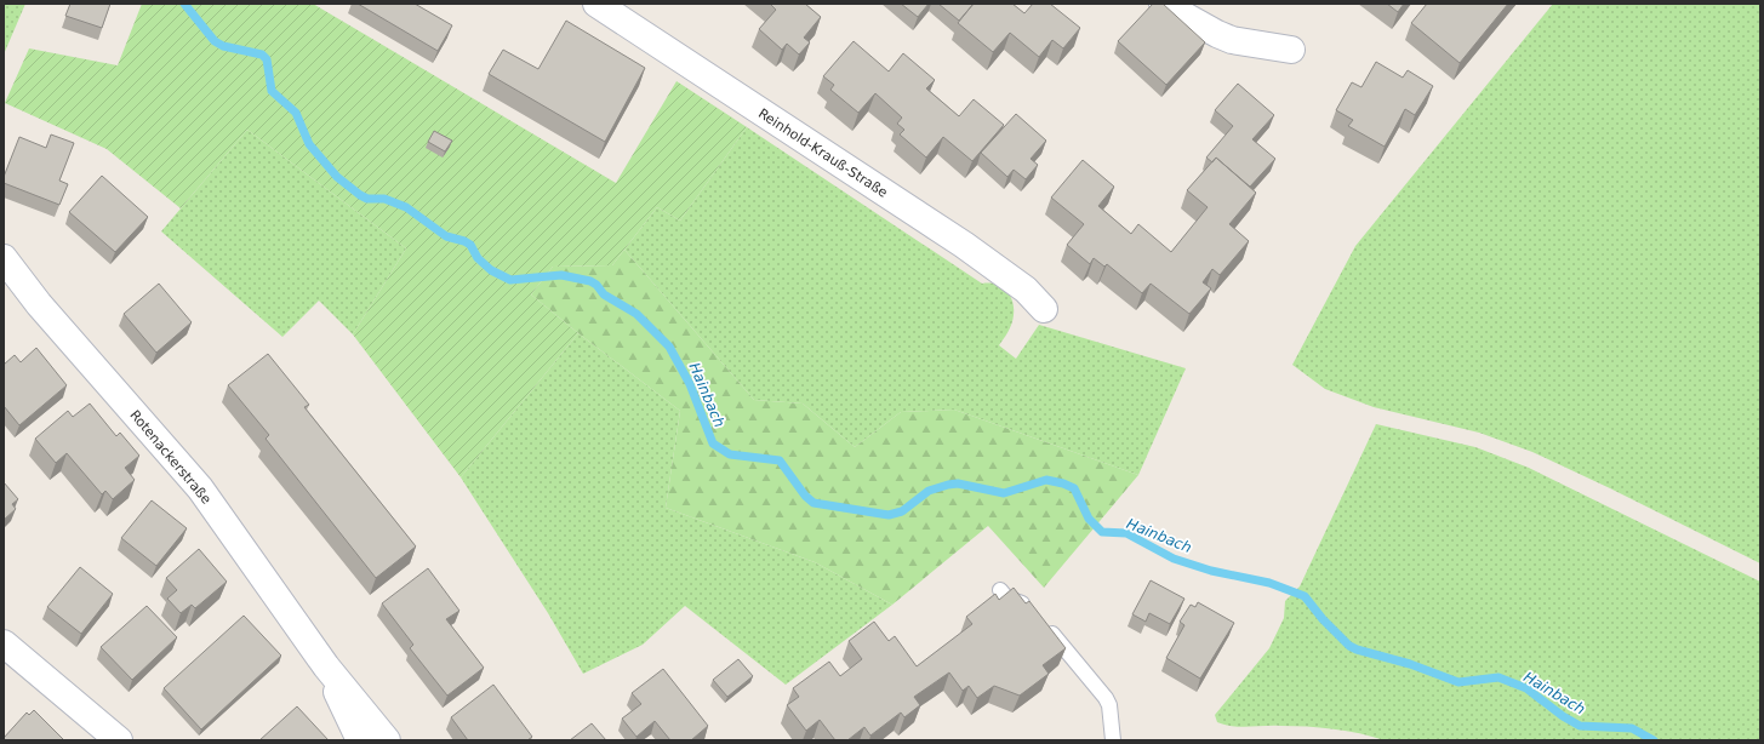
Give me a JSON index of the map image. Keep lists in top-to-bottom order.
{
  "streets": {
    "street": ["Reinhold-Krauß-Straße", "Rotenackerstraße"]
  },
  "water": ["Hainbach"]
}
